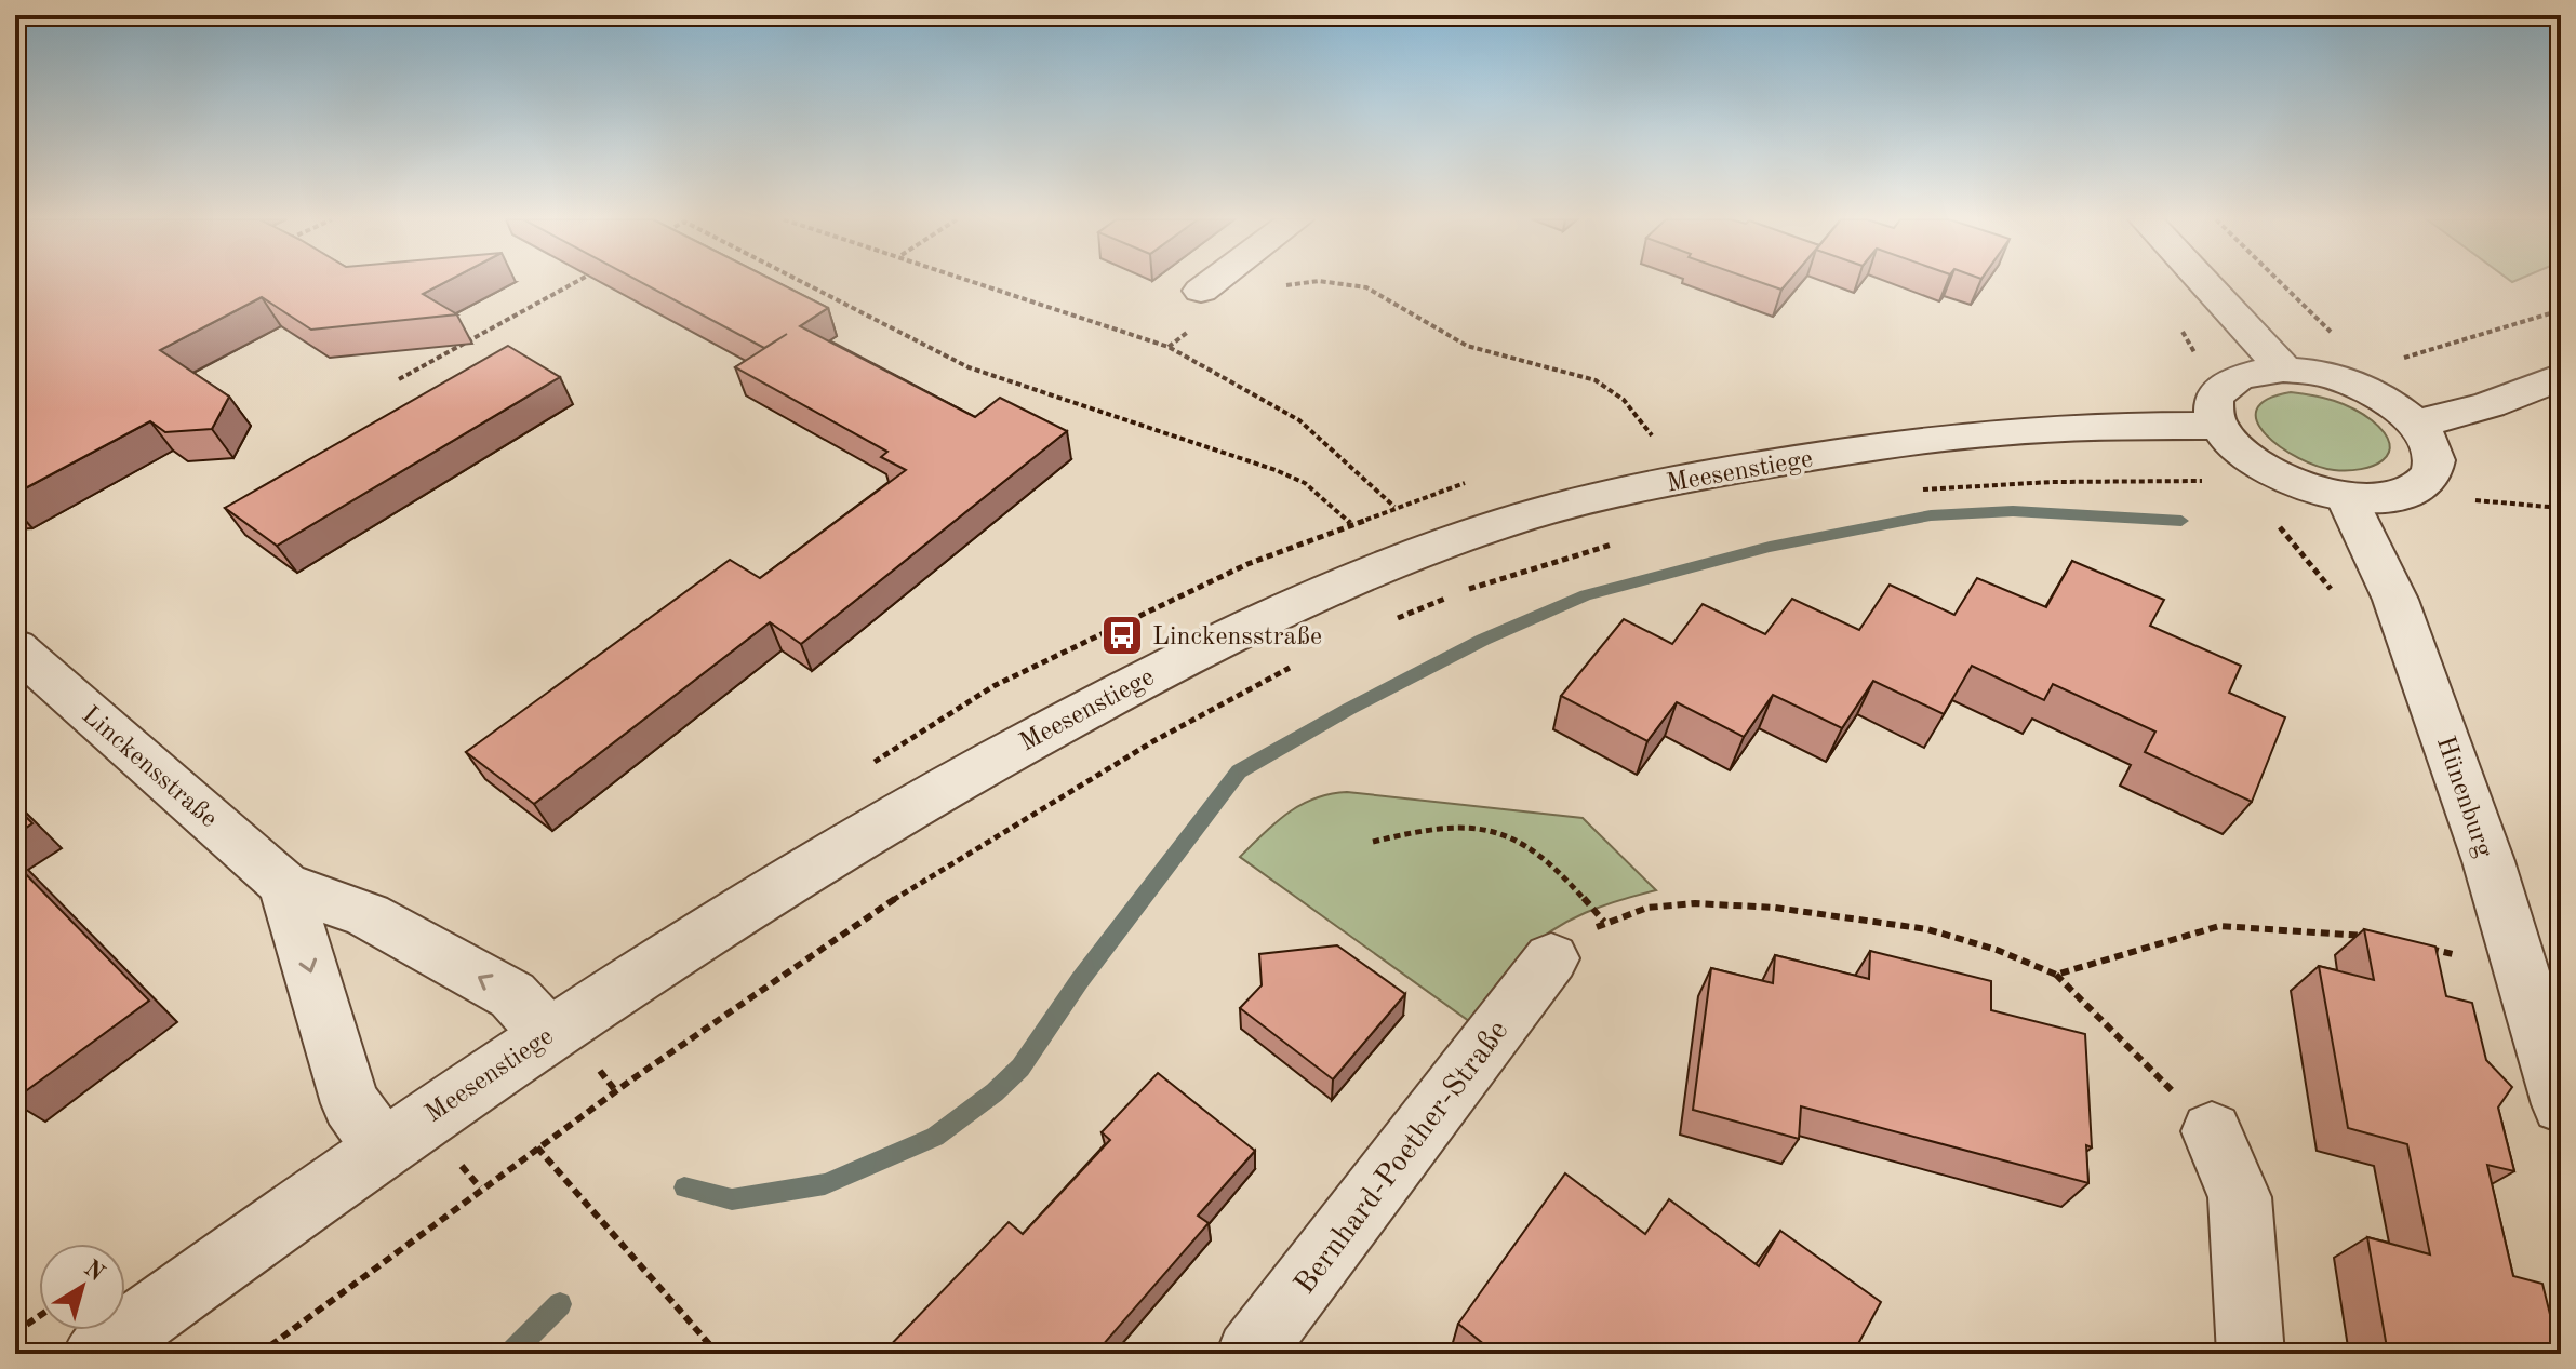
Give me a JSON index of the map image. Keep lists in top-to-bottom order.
{
  "streets": {
    "street": [
      "Meesenstiege",
      "Linckensstraße",
      "Hünenburg",
      "Bernhard-Poether-Straße"
    ]
  },
  "crossings": [
    ["Meesenstiege", "Linckensstraße"]
  ],
  "one_way": ["Linckensstraße"],
  "places": {
    "bus stop": ["Linckensstraße"]
  },
  "north": "top right"
}
